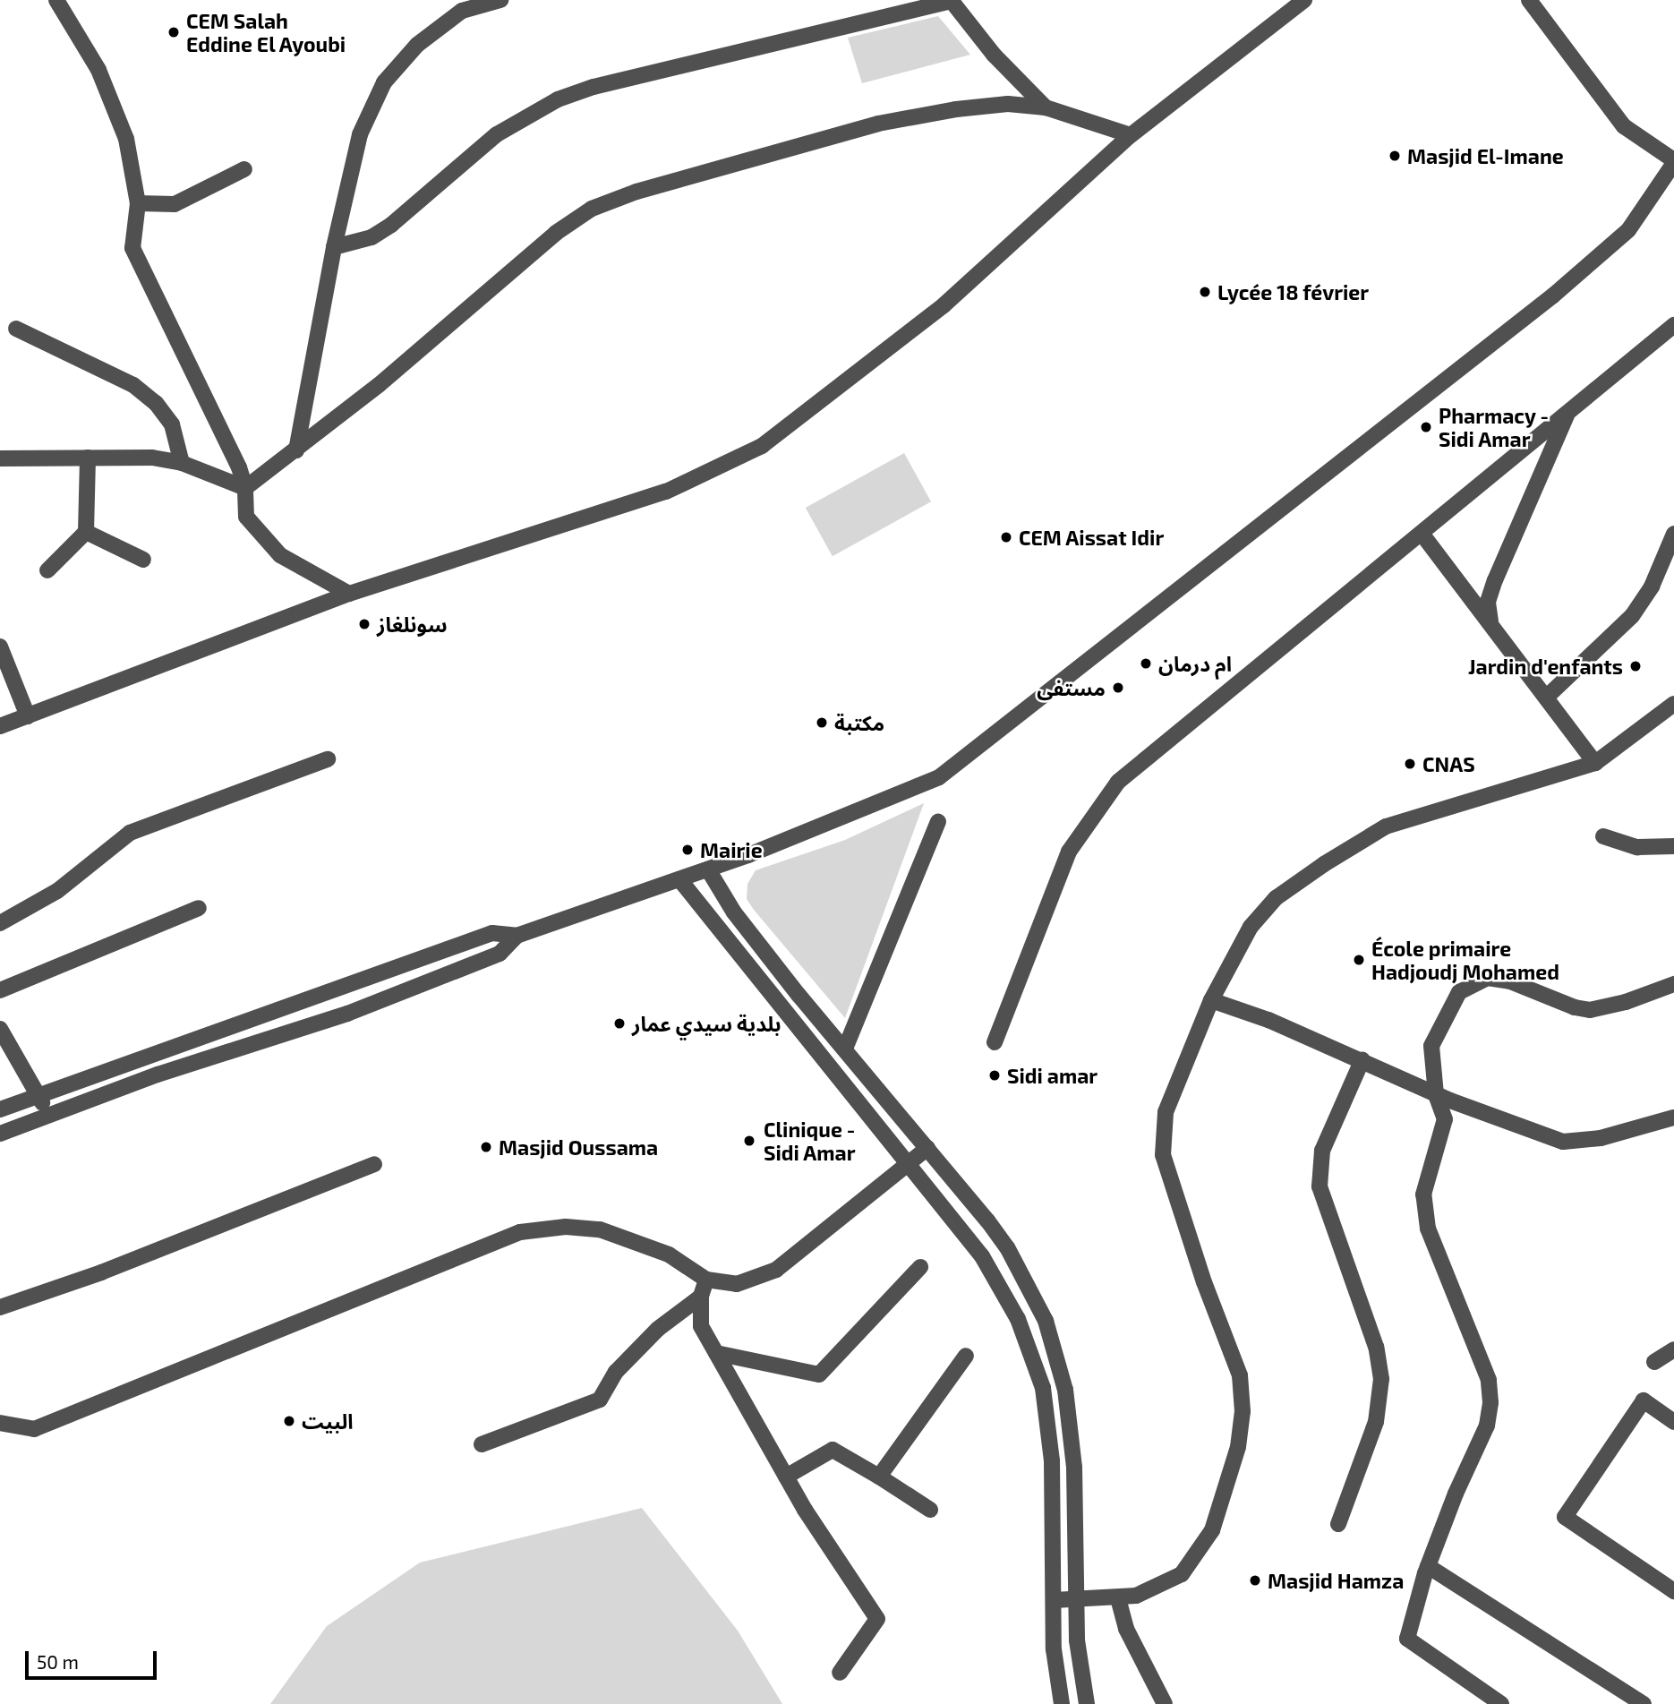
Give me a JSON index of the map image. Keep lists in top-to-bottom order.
{
  "places": [
    "CEM Salah Eddine El Ayoubi",
    "Masjid El-Imane",
    "Lycée 18 février",
    "Pharmacy - Sidi Amar",
    "CEM Aissat Idir",
    "سونلغاز",
    "ام درمان",
    "Jardin d'enfants",
    "مستفى",
    "مكتبة",
    "CNAS",
    "Mairie",
    "École primaire Hadjoudj Mohamed",
    "بلدية سيدي عمار",
    "Sidi amar",
    "Clinique - Sidi Amar",
    "Masjid Oussama",
    "البيت",
    "Masjid Hamza"
  ],
  "scale_bar": "50 m"
}
